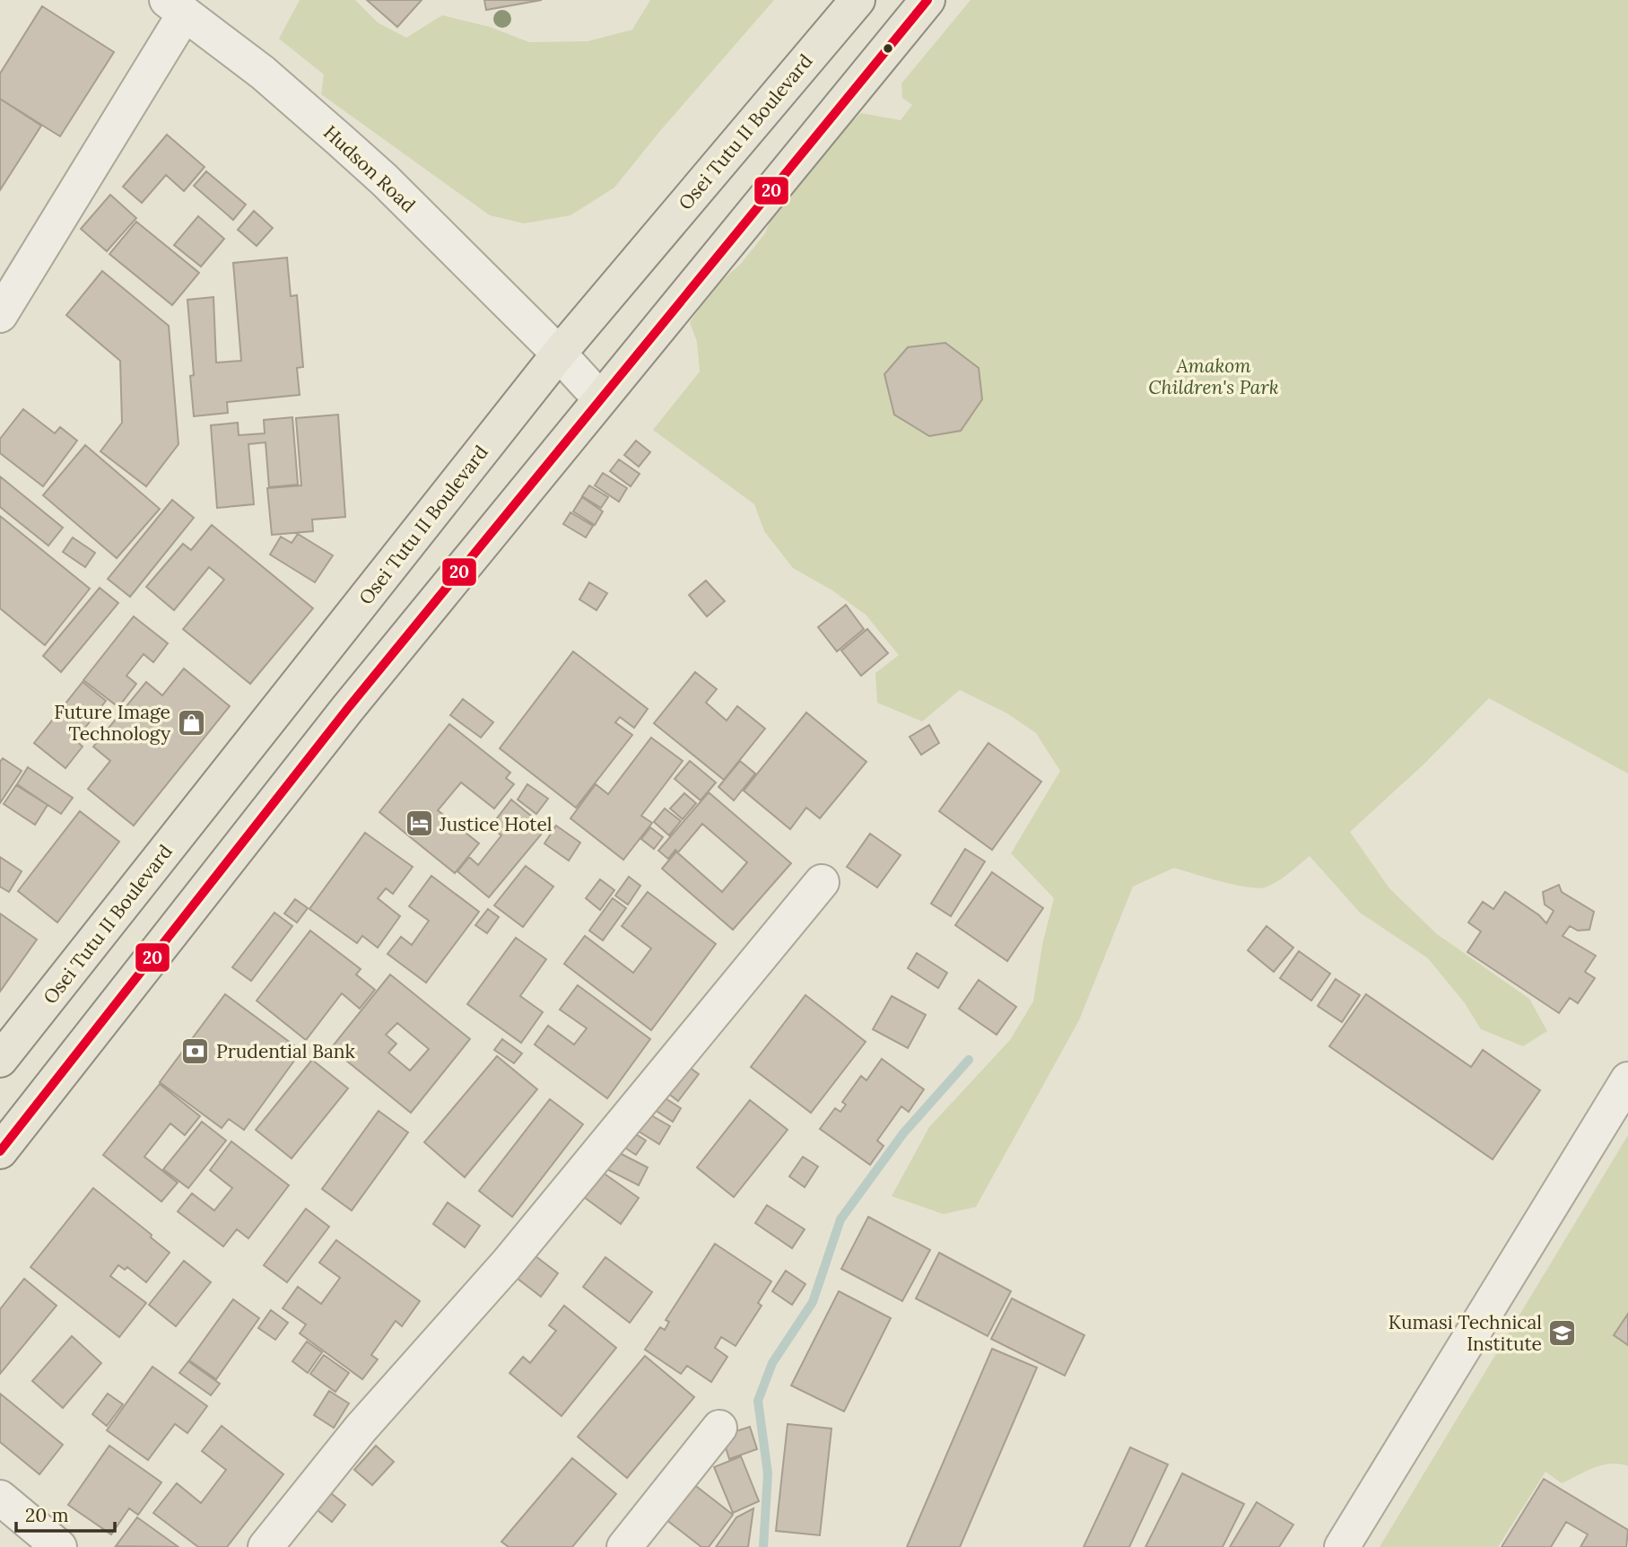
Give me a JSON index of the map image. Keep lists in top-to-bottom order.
{
  "streets": {
    "main road": ["Osei Tutu II Boulevard"],
    "street": ["Hudson Road"]
  },
  "crossings": [
    ["Osei Tutu II Boulevard", "Hudson Road"]
  ],
  "parks": ["Amakom Children's Park"],
  "places": {
    "shop": ["Future Image Technology"],
    "hotel": ["Justice Hotel"],
    "bank": ["Prudential Bank"],
    "school or university": ["Kumasi Technical Institute"]
  },
  "lines": ["transit line 20"],
  "scale_bar": "20 m"
}
